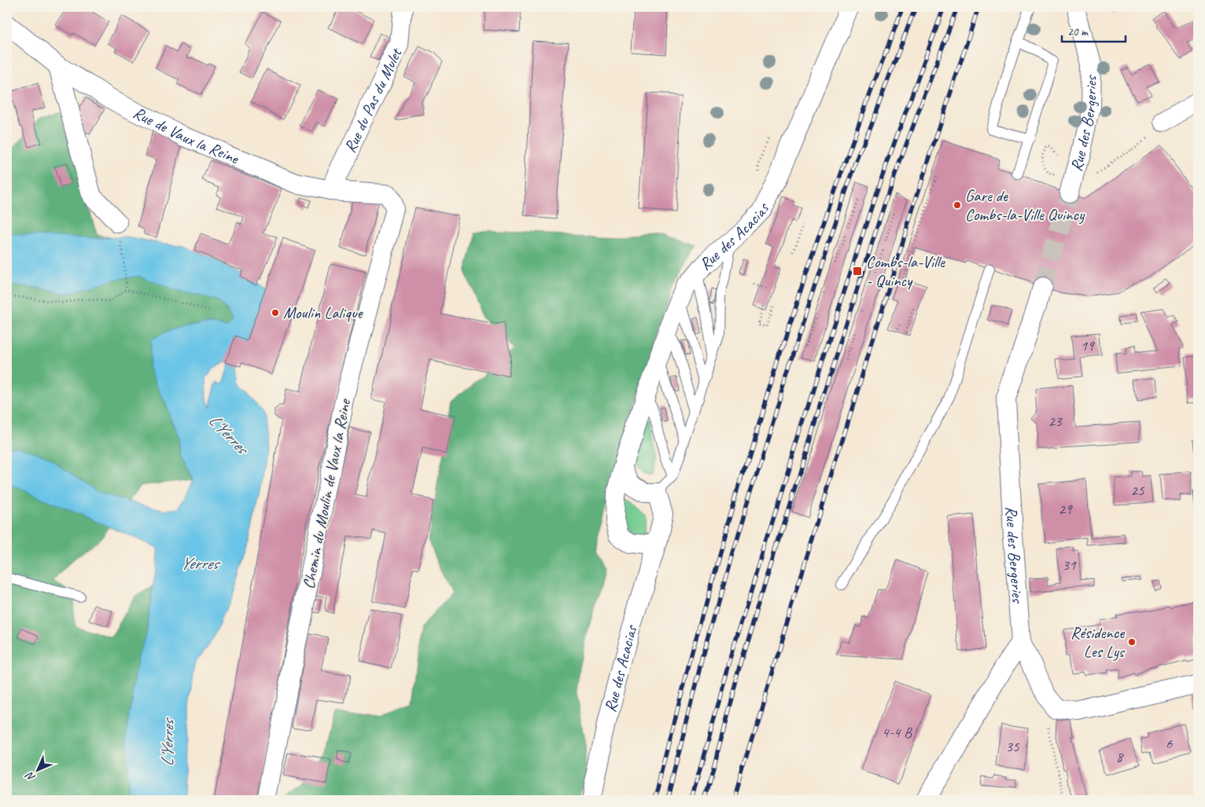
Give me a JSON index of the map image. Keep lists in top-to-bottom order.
{
  "streets": {
    "street": [
      "Rue du Pas du Mulet",
      "Rue des Bergeries",
      "Rue de Vaux la Reine",
      "Rue des Acacias",
      "Chemin du Moulin de Vaux la Reine"
    ]
  },
  "crossings": [
    ["Rue du Pas du Mulet", "Rue de Vaux la Reine"],
    ["Rue de Vaux la Reine", "Chemin du Moulin de Vaux la Reine"]
  ],
  "water": ["L'Yerres", "Yerres"],
  "places": {
    "other": ["Gare de Combs-la-Ville Quincy", "Moulin Lalique", "Résidence Les Lys"],
    "transit": ["Combs-la-Ville - Quincy"]
  },
  "house_numbers": [
    "19",
    "23",
    "25",
    "29",
    "31",
    "4-4 B",
    "6",
    "35",
    "8"
  ],
  "scale_bar": "20 m",
  "north": "bottom left"
}
